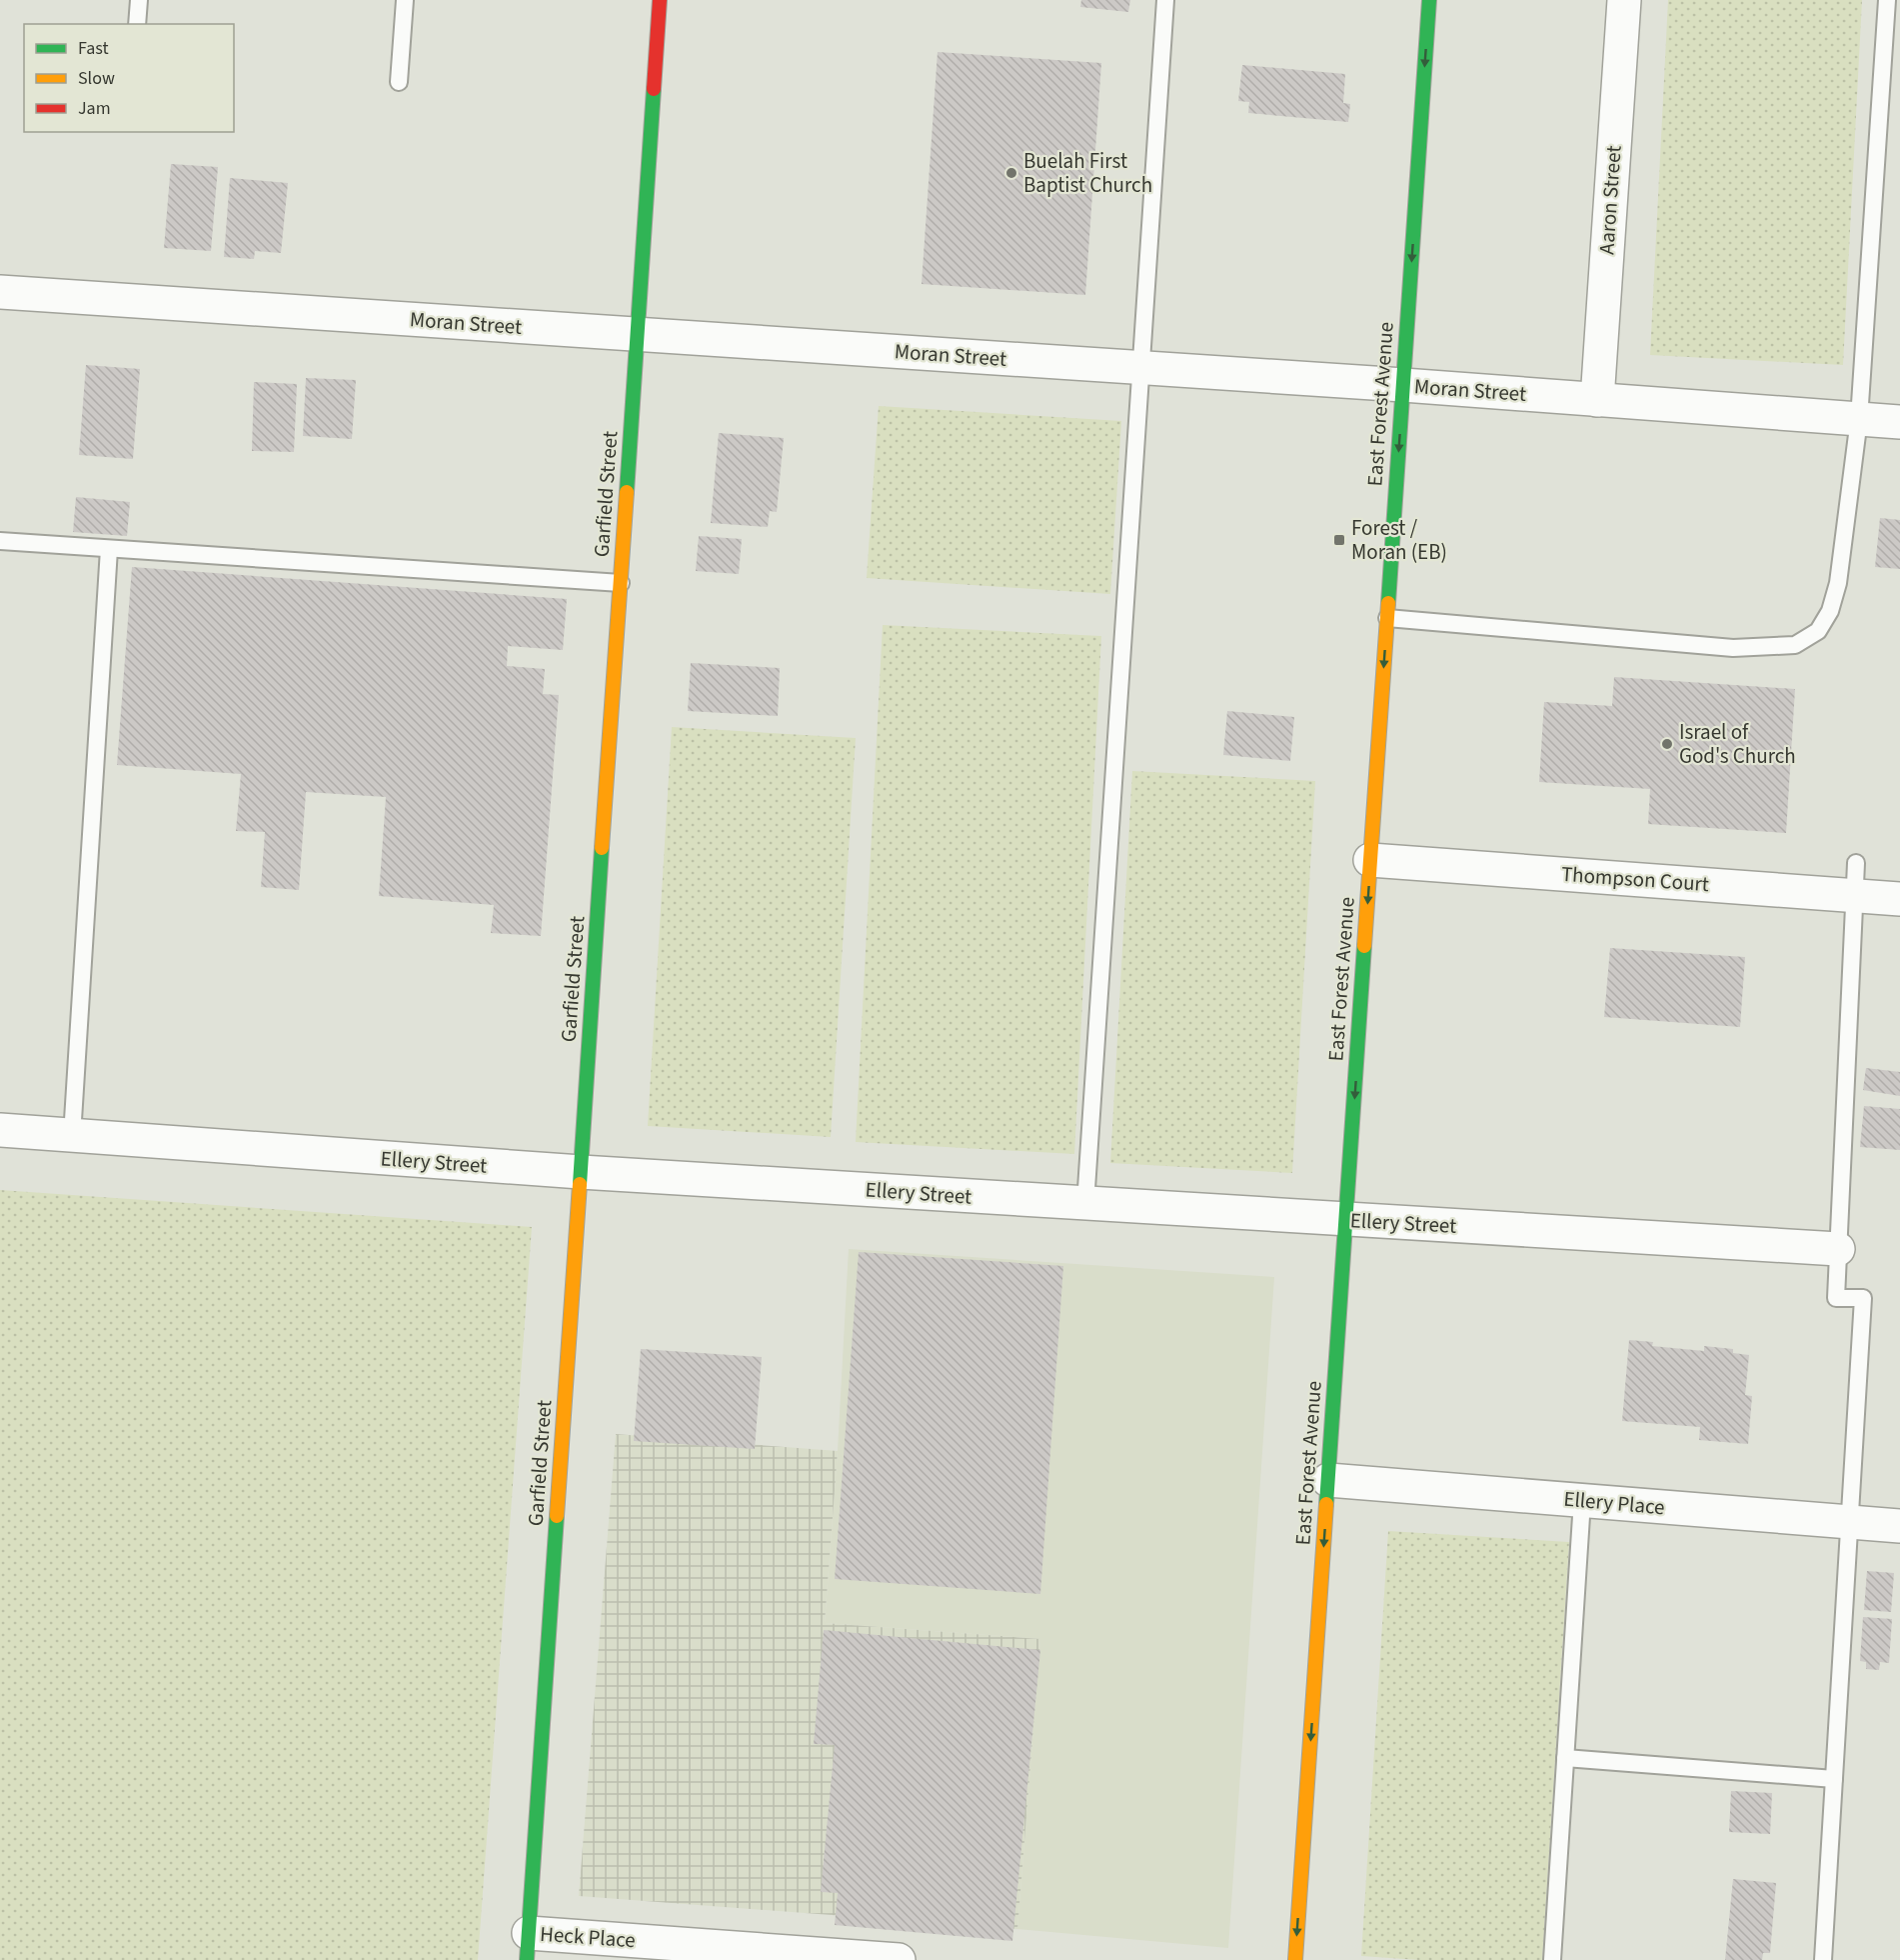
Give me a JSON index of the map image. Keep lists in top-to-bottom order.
{
  "streets": {
    "main road": ["East Forest Avenue", "Garfield Street"],
    "street": [
      "Aaron Street",
      "Moran Street",
      "Thompson Court",
      "Ellery Street",
      "Ellery Place",
      "Heck Place"
    ]
  },
  "crossings": [
    ["Aaron Street", "Moran Street"],
    ["Moran Street", "East Forest Avenue"],
    ["Moran Street", "Garfield Street"],
    ["East Forest Avenue", "Thompson Court"],
    ["East Forest Avenue", "Ellery Street"],
    ["East Forest Avenue", "Ellery Place"],
    ["Garfield Street", "Ellery Street"],
    ["Garfield Street", "Heck Place"]
  ],
  "one_way": ["East Forest Avenue"],
  "places": {
    "other": ["Buelah First Baptist Church", "Israel of God's Church"],
    "transit": ["Forest / Moran (EB)"]
  },
  "legend": ["Fast", "Slow", "Jam"]
}
